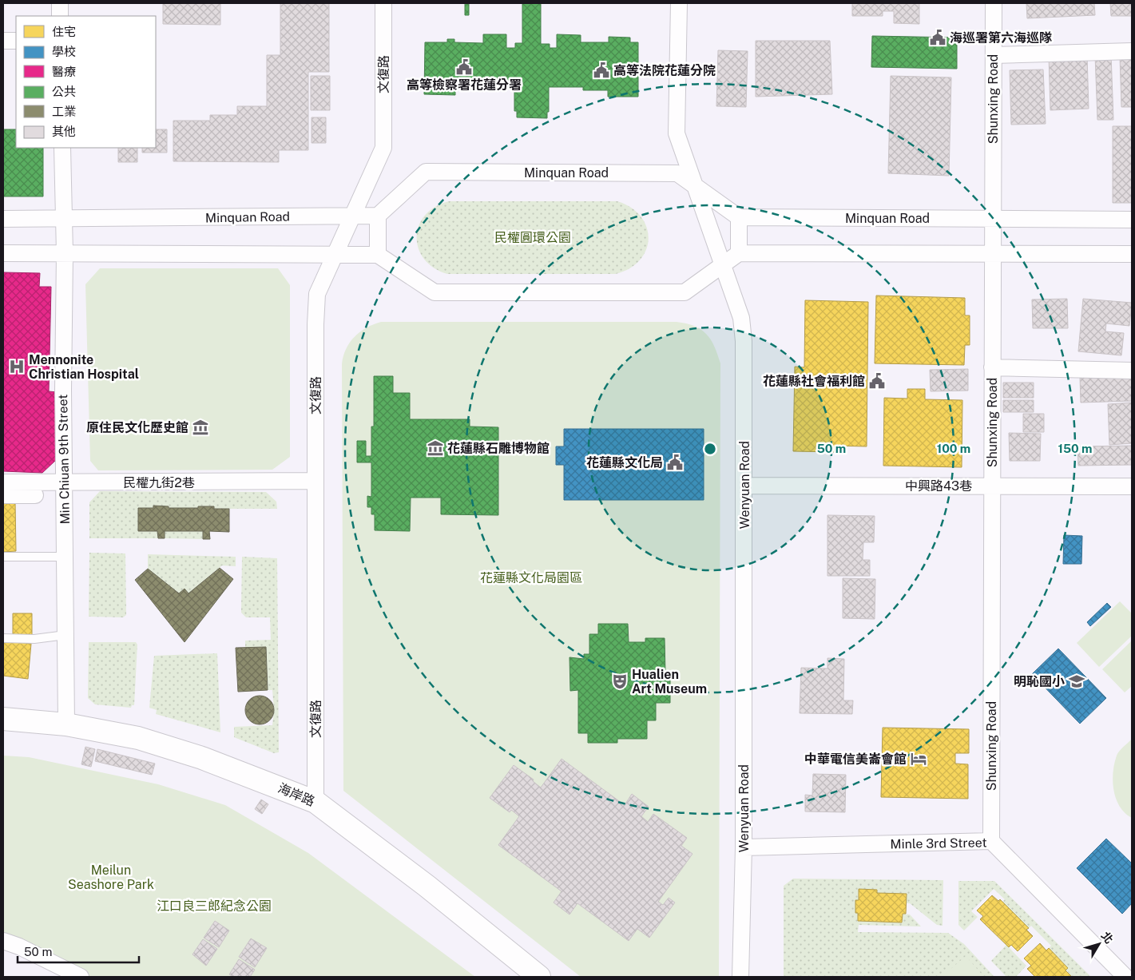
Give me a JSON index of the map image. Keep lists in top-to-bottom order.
{
  "streets": {
    "main road": ["海岸路"],
    "street": [
      "文復路",
      "Shunxing Road",
      "Minquan Road",
      "Min Chiuan 9th Street",
      "民權九街2巷",
      "Wenyuan Road",
      "中興路43巷",
      "Minle 3rd Street"
    ]
  },
  "crossings": [
    ["文復路", "Minquan Road"],
    ["文復路", "民權九街2巷"],
    ["文復路", "海岸路"],
    ["Shunxing Road", "Minquan Road"],
    ["Shunxing Road", "中興路43巷"],
    ["Shunxing Road", "Minle 3rd Street"],
    ["Minquan Road", "Min Chiuan 9th Street"],
    ["Minquan Road", "Wenyuan Road"],
    ["Min Chiuan 9th Street", "民權九街2巷"],
    ["Min Chiuan 9th Street", "海岸路"],
    ["Wenyuan Road", "中興路43巷"],
    ["Wenyuan Road", "Minle 3rd Street"]
  ],
  "parks": [
    "民權圓環公園",
    "花蓮縣文化局園區",
    "Meilun Seashore Park",
    "江口良三郎紀念公園"
  ],
  "places": {
    "public building": [
      "海巡署第六海巡隊",
      "高等檢察署花蓮分署",
      "高等法院花蓮分院",
      "花蓮縣社會福利館",
      "花蓮縣文化局"
    ],
    "hospital": ["Mennonite Christian Hospital"],
    "museum": ["原住民文化歷史館", "花蓮縣石雕博物館"],
    "theatre": ["Hualien Art Museum"],
    "school or university": ["明恥國小"],
    "hotel": ["中華電信美崙會館"]
  },
  "legend": [
    "住宅",
    "學校",
    "醫療",
    "公共",
    "工業",
    "其他"
  ],
  "scale_bar": "50 m",
  "north": "top right",
  "rings": ["50 m", "100 m", "150 m"]
}
